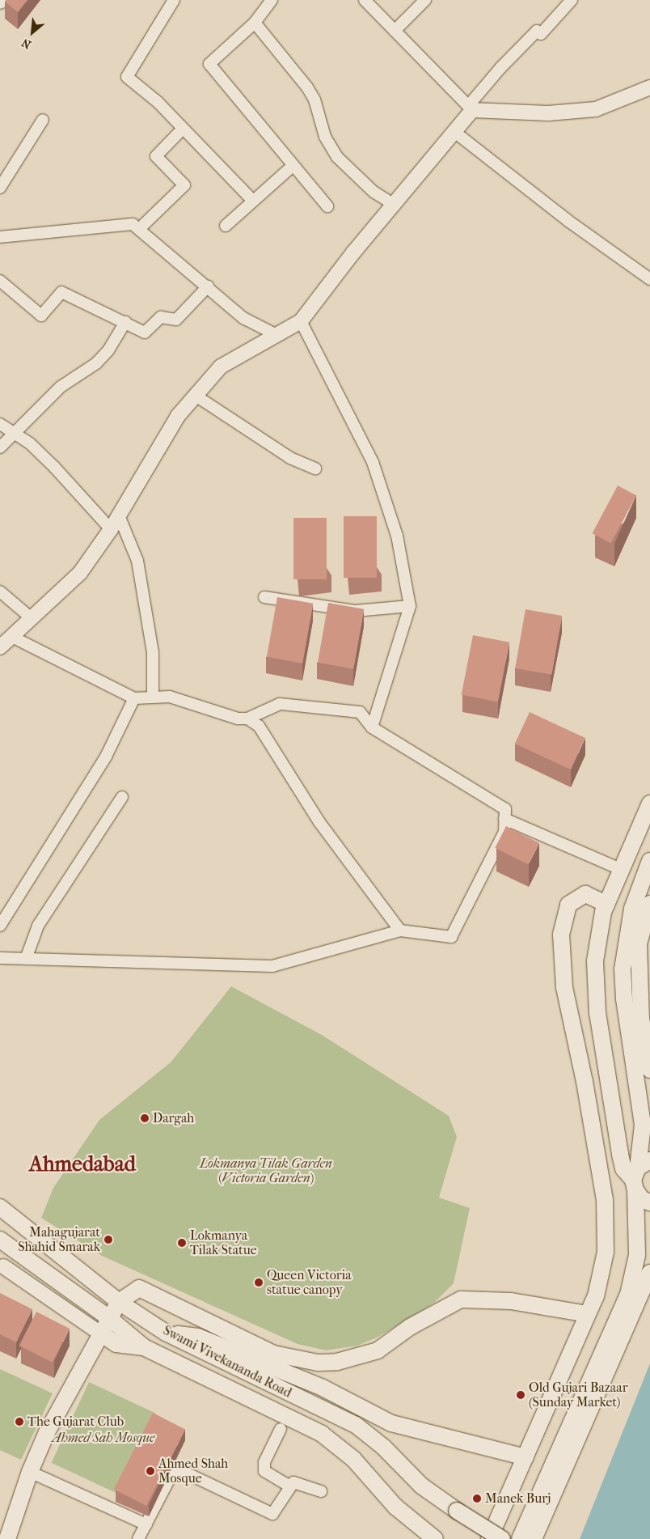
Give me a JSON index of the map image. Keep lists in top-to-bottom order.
{
  "streets": {
    "main road": ["Swami Vivekananda Road"]
  },
  "districts": ["Ahmedabad"],
  "parks": ["Lokmanya Tilak Garden (Victoria Garden)", "Ahmed Sah Mosque"],
  "places": [
    "Dargah",
    "Mahagujarat Shahid Smarak",
    "Lokmanya Tilak Statue",
    "Queen Victoria statue canopy",
    "Old Gujari Bazaar (Sunday Market)",
    "The Gujarat Club",
    "Ahmed Shah Mosque",
    "Manek Burj"
  ],
  "north": "bottom left"
}
